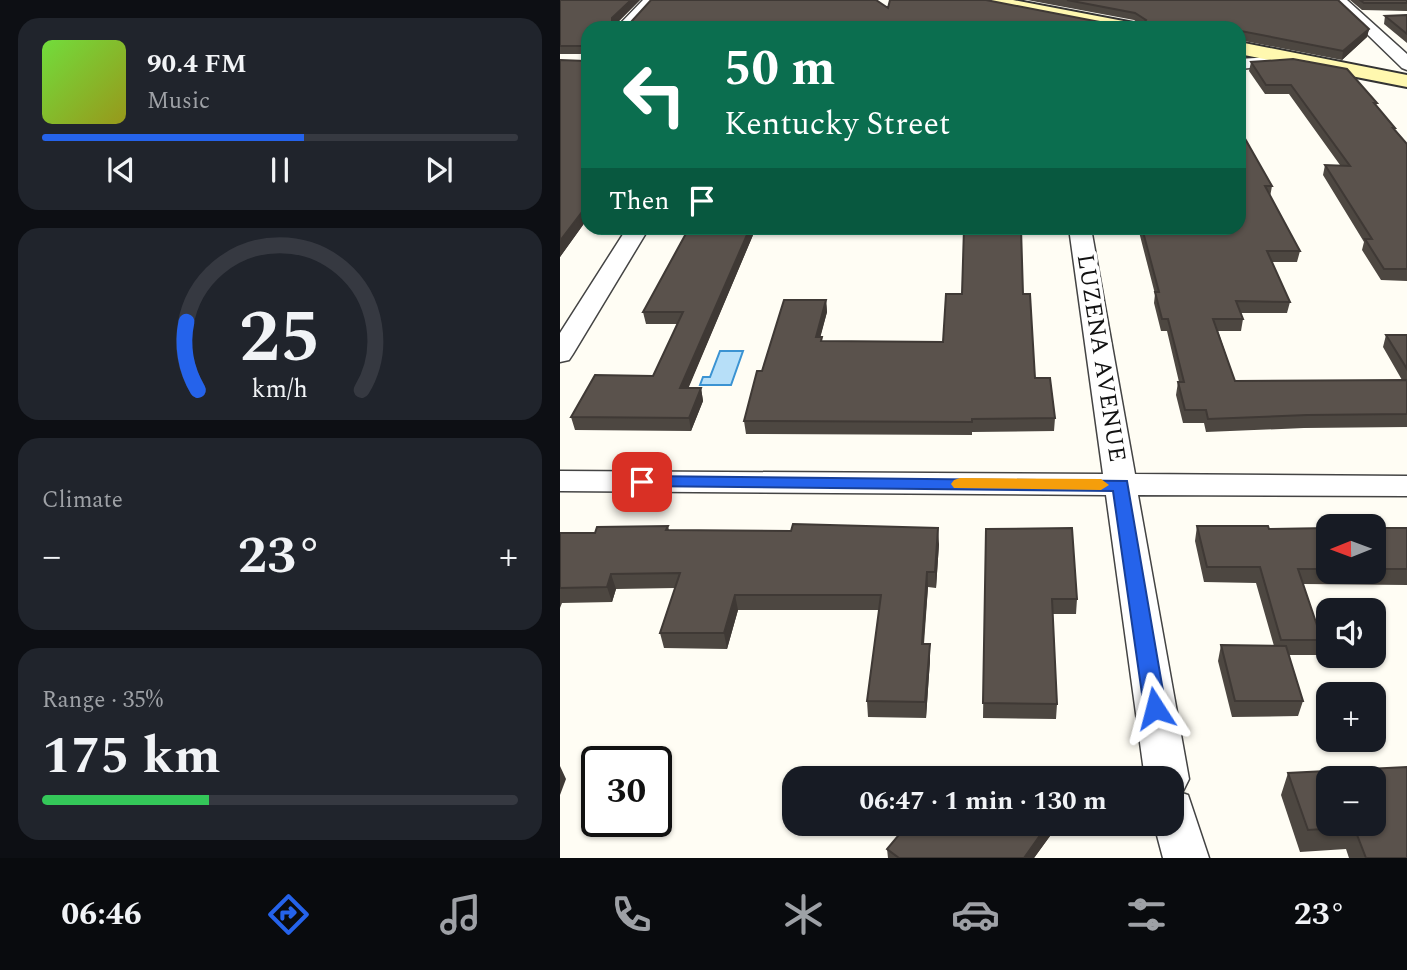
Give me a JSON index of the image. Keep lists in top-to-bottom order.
{
  "streets": {
    "street": ["LUZENA AVENUE"]
  },
  "north": "left",
  "page": {
    "turn": ["50 m", "Kentucky Street"],
    "song": ["90.4 FM", "Music"],
    "then": "Then",
    "tile": [
      "Climate",
      ["Range · 35%", "175 km"]
    ],
    "map_buttons": ["+", "−"],
    "heat": ["−", "23°", "+"],
    "limit": "30",
    "trip": "06:47 · 1 min · 130 m",
    "tabs": ["06:46", "23°"],
    "gauge": ["25", "km/h"]
  }
}
